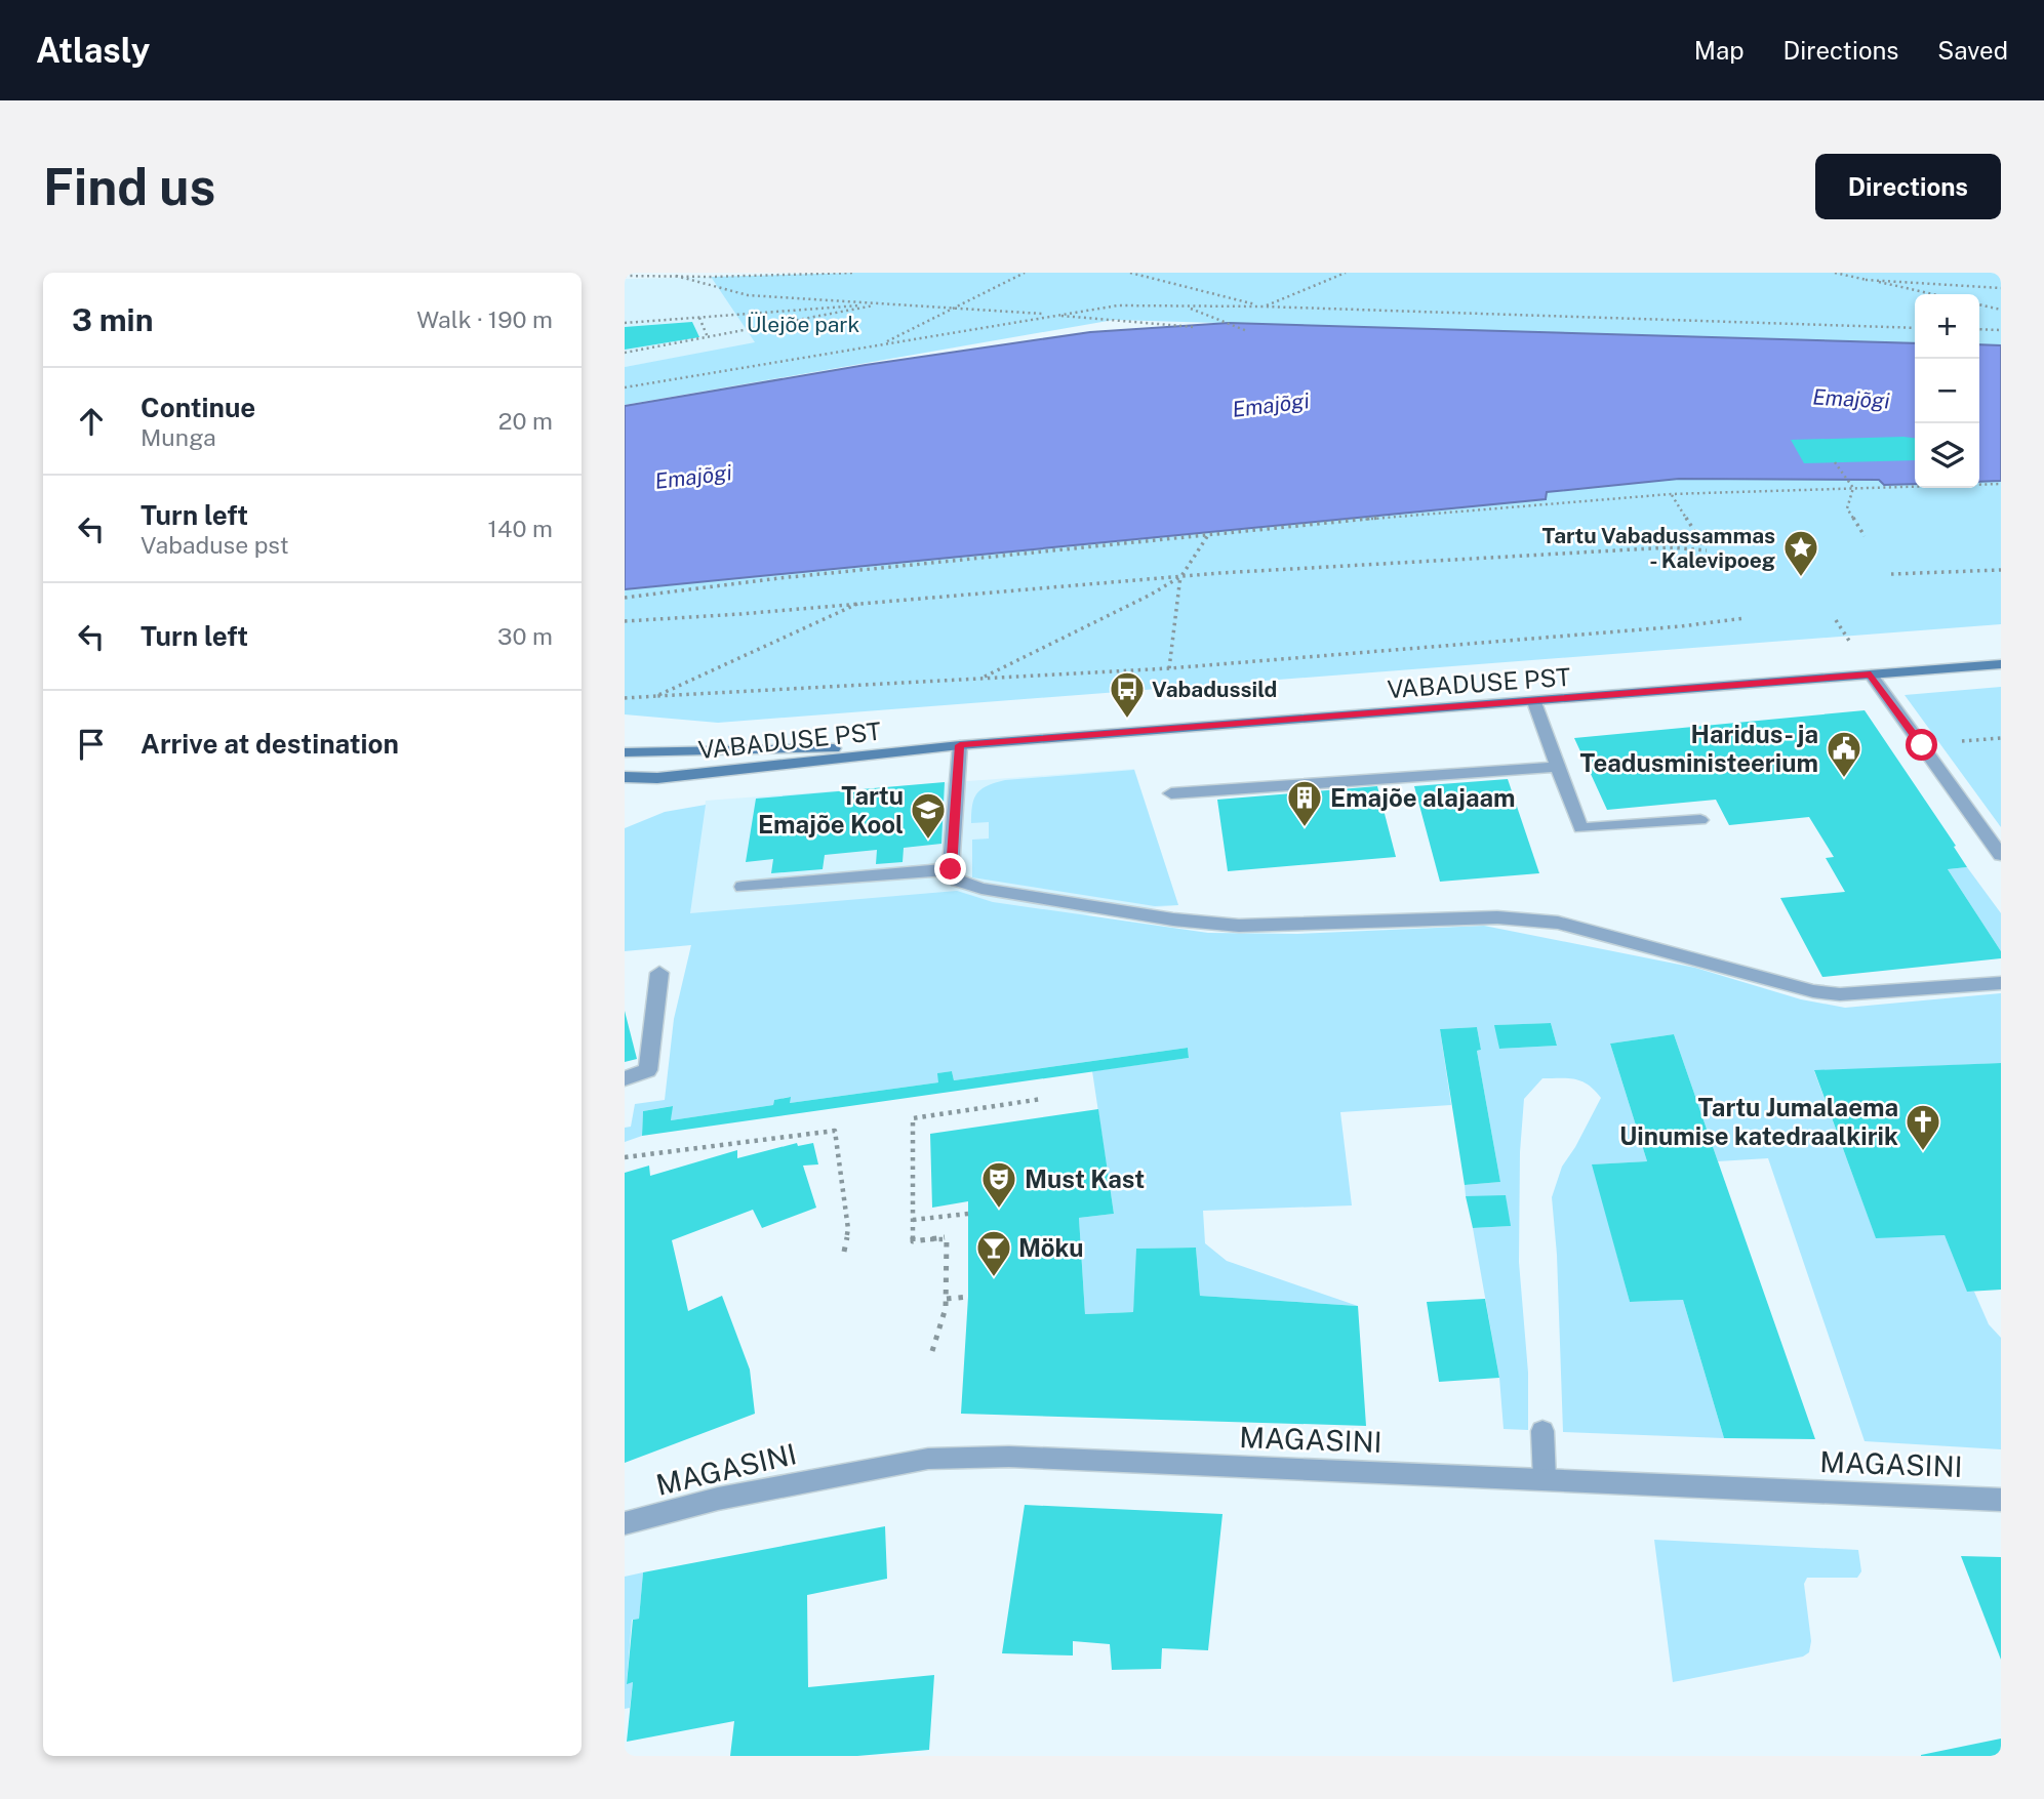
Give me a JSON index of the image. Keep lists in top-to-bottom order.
{
  "streets": {
    "main road": ["VABADUSE PST"],
    "street": ["MAGASINI"]
  },
  "water": ["Emajõgi"],
  "parks": ["Ülejõe park"],
  "places": {
    "place": ["Tartu Vabadussammas - Kalevipoeg"],
    "bus stop": ["Vabadussild"],
    "public building": ["Haridus- ja Teadusministeerium"],
    "building": ["Emajõe alajaam"],
    "school or university": ["Tartu Emajõe Kool"],
    "church": ["Tartu Jumalaema Uinumise katedraalkirik"],
    "theatre": ["Must Kast"],
    "bar": ["Möku"]
  },
  "page": {
    "header": "Atlasly",
    "nav": ["Map", "Directions", "Saved"],
    "buttons": "Directions",
    "title": "Find us",
    "heading": ["3 min", "Walk · 190 m"],
    "map_buttons": ["+", "−"],
    "list": [
      ["Continue", "Munga", "20 m"],
      ["Turn left", "Vabaduse pst", "140 m"],
      ["Turn left", "30 m"],
      "Arrive at destination"
    ]
  }
}
